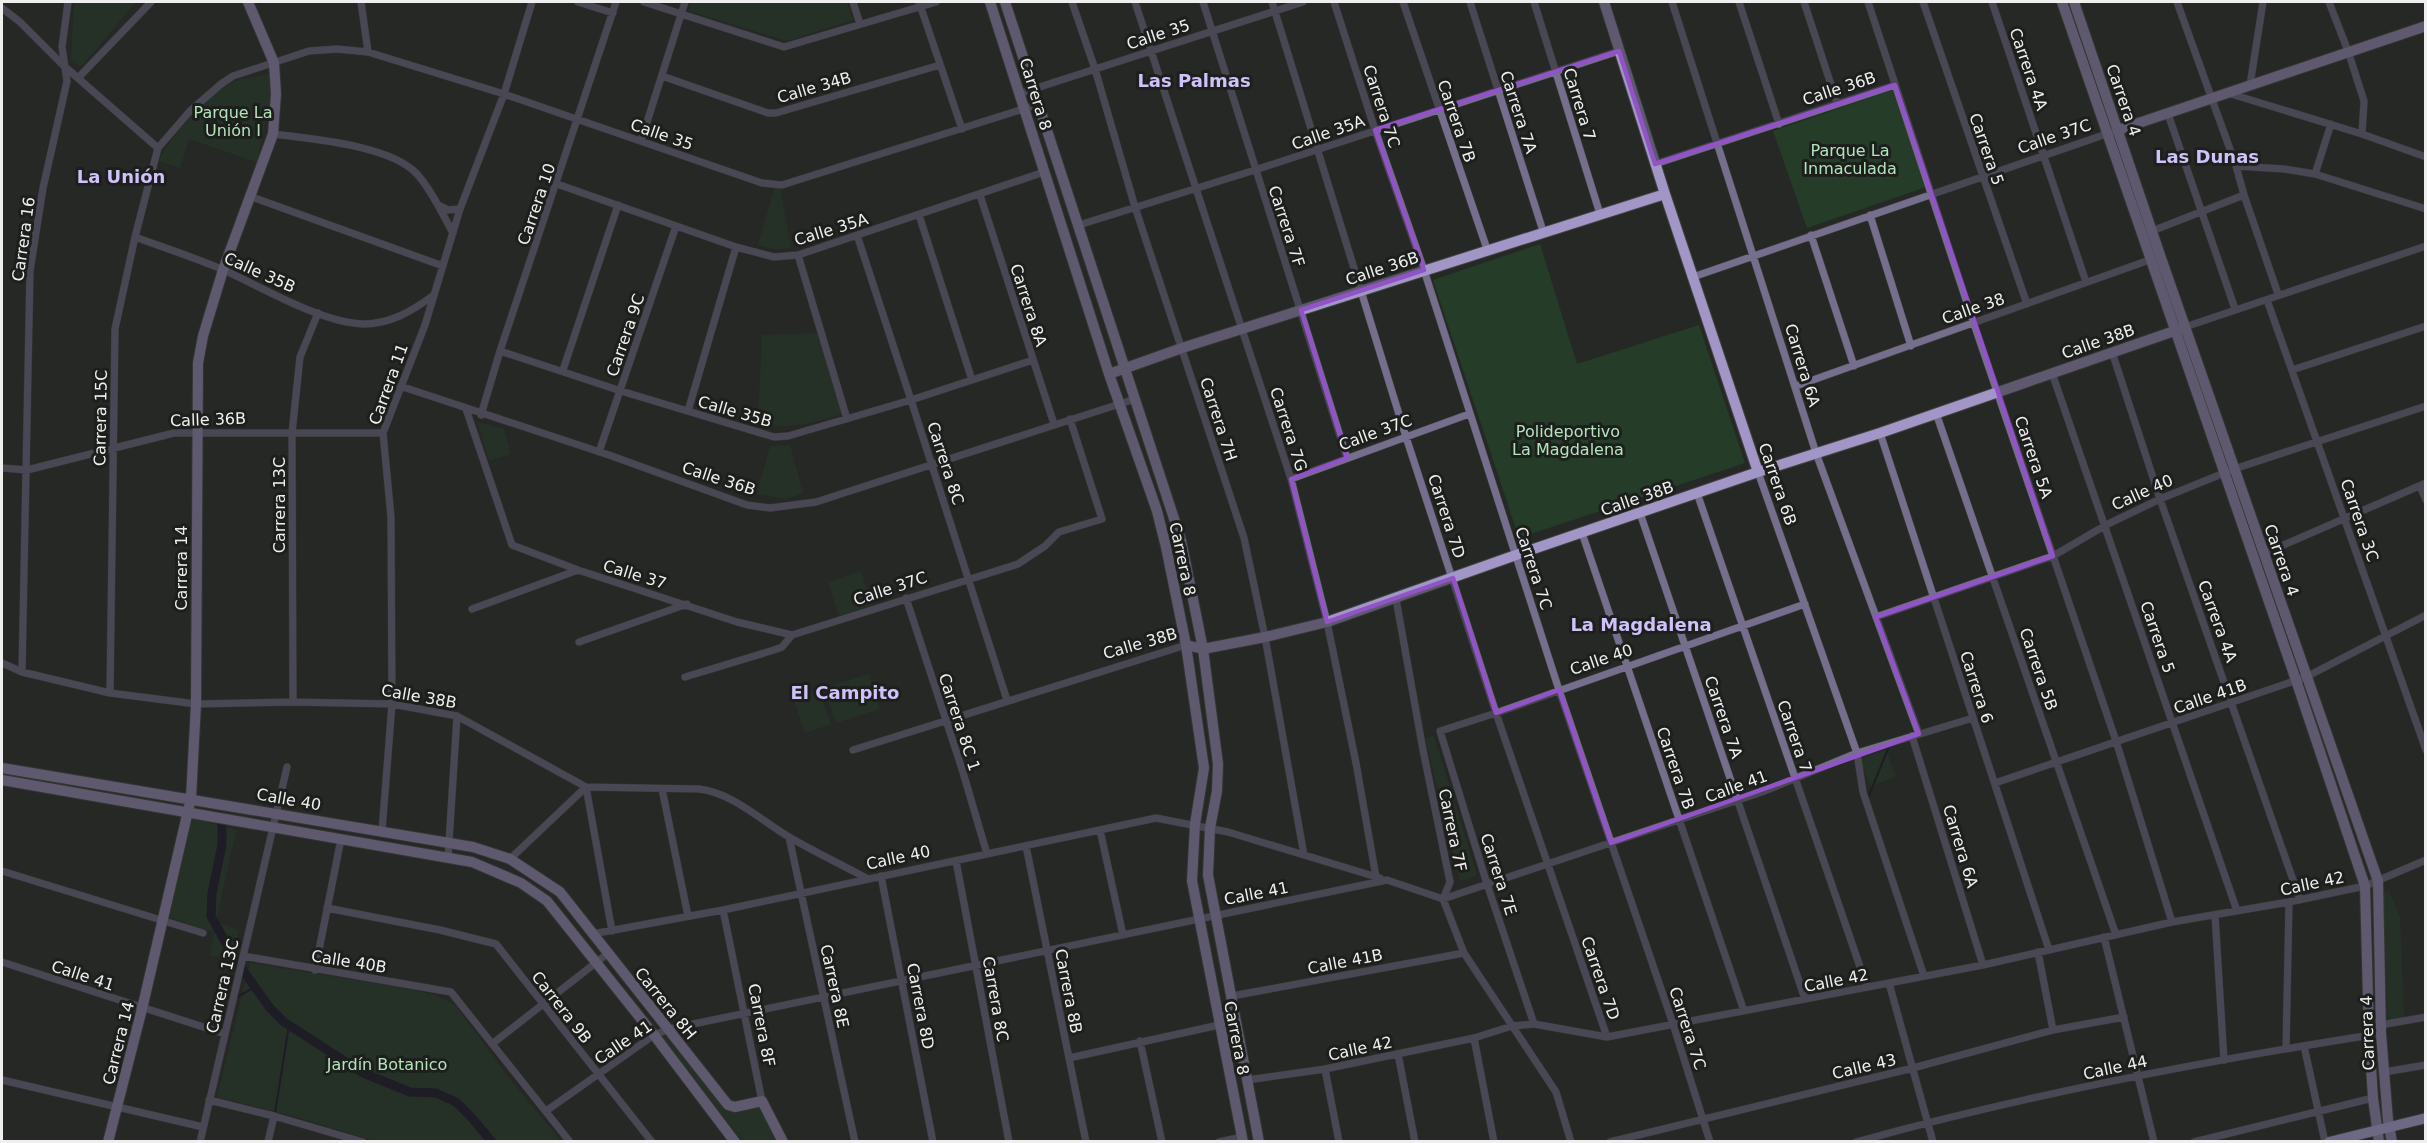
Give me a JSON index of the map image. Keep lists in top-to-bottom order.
{
  "streets": {
    "street": [
      "Calle 35",
      "Carrera 4A",
      "Calle 34B",
      "Calle 36B",
      "Carrera 8",
      "Carrera 4",
      "Carrera 7",
      "Carrera 7C",
      "Carrera 7A",
      "Carrera 7B",
      "Calle 35A",
      "Calle 37C",
      "Carrera 5",
      "Carrera 10",
      "Carrera 7F",
      "Carrera 16",
      "Calle 35B",
      "Carrera 8A",
      "Calle 38",
      "Carrera 9C",
      "Calle 38B",
      "Carrera 6A",
      "Carrera 11",
      "Carrera 15C",
      "Carrera 7H",
      "Carrera 7G",
      "Carrera 5A",
      "Carrera 8C",
      "Carrera 6B",
      "Calle 40",
      "Carrera 13C",
      "Carrera 7D",
      "Carrera 3C",
      "Carrera 14",
      "Calle 37",
      "Carrera 5B",
      "Carrera 6",
      "Calle 41B",
      "Carrera 8C 1",
      "Calle 41",
      "Carrera 7E",
      "Calle 42",
      "Calle 40B",
      "Carrera 8E",
      "Carrera 8B",
      "Carrera 8H",
      "Carrera 8D",
      "Carrera 9B",
      "Carrera 8F",
      "Calle 43",
      "Calle 44"
    ]
  },
  "crossings": [
    ["Calle 35", "Carrera 8"],
    ["Calle 35", "Carrera 10"],
    ["Calle 35", "Carrera 7F"],
    ["Calle 35", "Carrera 11"],
    ["Calle 35", "Carrera 15C"],
    ["Calle 35", "Carrera 7H"],
    ["Calle 35", "Carrera 7G"],
    ["Calle 35", "Carrera 7D"],
    ["Calle 35", "Carrera 14"],
    ["Carrera 4A", "Calle 37C"],
    ["Carrera 4A", "Calle 38"],
    ["Carrera 4A", "Calle 38B"],
    ["Carrera 4A", "Calle 40"],
    ["Carrera 4A", "Calle 41B"],
    ["Carrera 4A", "Calle 42"],
    ["Calle 36B", "Carrera 8"],
    ["Calle 36B", "Carrera 7"],
    ["Calle 36B", "Carrera 7C"],
    ["Calle 36B", "Carrera 7A"],
    ["Calle 36B", "Carrera 7B"],
    ["Calle 36B", "Calle 37C"],
    ["Calle 36B", "Carrera 10"],
    ["Calle 36B", "Carrera 7F"],
    ["Calle 36B", "Carrera 16"],
    ["Calle 36B", "Carrera 8A"],
    ["Calle 36B", "Carrera 9C"],
    ["Calle 36B", "Carrera 6A"],
    ["Calle 36B", "Carrera 11"],
    ["Calle 36B", "Carrera 15C"],
    ["Calle 36B", "Carrera 7H"],
    ["Calle 36B", "Carrera 7G"],
    ["Calle 36B", "Carrera 5A"],
    ["Calle 36B", "Carrera 8C"],
    ["Calle 36B", "Carrera 6B"],
    ["Calle 36B", "Carrera 13C"],
    ["Calle 36B", "Carrera 7D"],
    ["Calle 36B", "Carrera 14"],
    ["Carrera 8", "Calle 35A"],
    ["Carrera 8", "Calle 38B"],
    ["Carrera 8", "Calle 40"],
    ["Carrera 8", "Calle 41B"],
    ["Carrera 8", "Calle 41"],
    ["Carrera 8", "Calle 42"],
    ["Carrera 4", "Calle 37C"],
    ["Carrera 4", "Calle 38"],
    ["Carrera 4", "Calle 38B"],
    ["Carrera 4", "Calle 40"],
    ["Carrera 4", "Calle 41B"],
    ["Carrera 4", "Calle 42"],
    ["Carrera 4", "Calle 44"],
    ["Carrera 7", "Calle 35A"],
    ["Carrera 7", "Calle 38B"],
    ["Carrera 7", "Calle 40"],
    ["Carrera 7", "Calle 41"],
    ["Carrera 7", "Calle 42"],
    ["Carrera 7C", "Calle 35A"],
    ["Carrera 7C", "Calle 37C"],
    ["Carrera 7C", "Calle 38B"],
    ["Carrera 7C", "Calle 40"],
    ["Carrera 7C", "Calle 41"],
    ["Carrera 7C", "Calle 42"],
    ["Carrera 7C", "Calle 43"],
    ["Carrera 7A", "Calle 35A"],
    ["Carrera 7A", "Calle 38B"],
    ["Carrera 7A", "Calle 40"],
    ["Carrera 7A", "Calle 41"],
    ["Carrera 7A", "Calle 42"],
    ["Carrera 7B", "Calle 35A"],
    ["Carrera 7B", "Calle 38B"],
    ["Carrera 7B", "Calle 40"],
    ["Carrera 7B", "Calle 41"],
    ["Carrera 7B", "Calle 42"],
    ["Calle 35A", "Carrera 10"],
    ["Calle 35A", "Carrera 7F"],
    ["Calle 35A", "Carrera 8A"],
    ["Calle 35A", "Carrera 9C"],
    ["Calle 35A", "Carrera 7H"],
    ["Calle 35A", "Carrera 7G"],
    ["Calle 35A", "Carrera 8C"],
    ["Calle 35A", "Carrera 6B"],
    ["Calle 35A", "Carrera 7D"],
    ["Calle 37C", "Carrera 5"],
    ["Calle 37C", "Carrera 7F"],
    ["Calle 37C", "Carrera 6A"],
    ["Calle 37C", "Carrera 7G"],
    ["Calle 37C", "Carrera 5A"],
    ["Calle 37C", "Carrera 8C"],
    ["Calle 37C", "Carrera 6B"],
    ["Calle 37C", "Carrera 7D"],
    ["Calle 37C", "Calle 37"],
    ["Calle 37C", "Carrera 8C 1"],
    ["Carrera 5", "Calle 38"],
    ["Carrera 5", "Calle 38B"],
    ["Carrera 5", "Calle 40"],
    ["Carrera 5", "Calle 41B"],
    ["Carrera 5", "Calle 42"],
    ["Carrera 10", "Calle 35B"],
    ["Carrera 7F", "Calle 38B"],
    ["Carrera 7F", "Calle 41"],
    ["Carrera 16", "Calle 38B"],
    ["Calle 35B", "Carrera 8A"],
    ["Calle 35B", "Carrera 9C"],
    ["Calle 35B", "Carrera 11"],
    ["Calle 35B", "Carrera 15C"],
    ["Calle 35B", "Carrera 8C"],
    ["Calle 35B", "Carrera 13C"],
    ["Calle 35B", "Carrera 14"],
    ["Calle 38", "Carrera 6A"],
    ["Calle 38", "Carrera 5A"],
    ["Calle 38B", "Carrera 6A"],
    ["Calle 38B", "Carrera 11"],
    ["Calle 38B", "Carrera 15C"],
    ["Calle 38B", "Carrera 7H"],
    ["Calle 38B", "Carrera 7G"],
    ["Calle 38B", "Carrera 5A"],
    ["Calle 38B", "Carrera 8C"],
    ["Calle 38B", "Carrera 6B"],
    ["Calle 38B", "Calle 40"],
    ["Calle 38B", "Carrera 13C"],
    ["Calle 38B", "Carrera 7D"],
    ["Calle 38B", "Carrera 3C"],
    ["Calle 38B", "Carrera 14"],
    ["Calle 38B", "Carrera 5B"],
    ["Calle 38B", "Carrera 6"],
    ["Calle 38B", "Carrera 8C 1"],
    ["Calle 38B", "Carrera 8E"],
    ["Carrera 6A", "Calle 40"],
    ["Carrera 6A", "Calle 41"],
    ["Carrera 6A", "Calle 42"],
    ["Carrera 11", "Calle 40"],
    ["Carrera 5A", "Calle 40"],
    ["Carrera 5A", "Calle 41B"],
    ["Carrera 5A", "Calle 42"],
    ["Carrera 8C", "Calle 40"],
    ["Carrera 8C", "Calle 41"],
    ["Carrera 6B", "Calle 40"],
    ["Carrera 6B", "Calle 41"],
    ["Carrera 6B", "Calle 42"],
    ["Calle 40", "Carrera 13C"],
    ["Calle 40", "Carrera 7D"],
    ["Calle 40", "Carrera 3C"],
    ["Calle 40", "Carrera 14"],
    ["Calle 40", "Carrera 5B"],
    ["Calle 40", "Carrera 6"],
    ["Calle 40", "Carrera 8C 1"],
    ["Calle 40", "Carrera 7E"],
    ["Calle 40", "Carrera 8E"],
    ["Calle 40", "Carrera 8B"],
    ["Calle 40", "Carrera 8H"],
    ["Calle 40", "Carrera 8D"],
    ["Calle 40", "Carrera 8F"],
    ["Carrera 13C", "Calle 41"],
    ["Carrera 13C", "Calle 40B"],
    ["Carrera 7D", "Calle 41"],
    ["Carrera 7D", "Calle 42"],
    ["Carrera 3C", "Calle 41B"],
    ["Carrera 14", "Calle 41"],
    ["Carrera 5B", "Calle 41B"],
    ["Carrera 5B", "Calle 42"],
    ["Carrera 6", "Calle 41B"],
    ["Carrera 6", "Calle 41"],
    ["Carrera 6", "Calle 42"],
    ["Calle 41", "Carrera 7E"],
    ["Calle 41", "Carrera 8E"],
    ["Calle 41", "Carrera 8B"],
    ["Calle 41", "Carrera 8H"],
    ["Calle 41", "Carrera 8D"],
    ["Calle 41", "Carrera 9B"],
    ["Calle 41", "Carrera 8F"],
    ["Carrera 7E", "Calle 42"],
    ["Carrera 8H", "Carrera 8F"]
  ],
  "districts": [
    "Las Palmas",
    "Las Dunas",
    "La Unión",
    "La Magdalena",
    "El Campito"
  ],
  "parks": [
    "Parque La Unión I",
    "Parque La Inmaculada",
    "Polideportivo La Magdalena",
    "Jardín Botanico"
  ]
}
